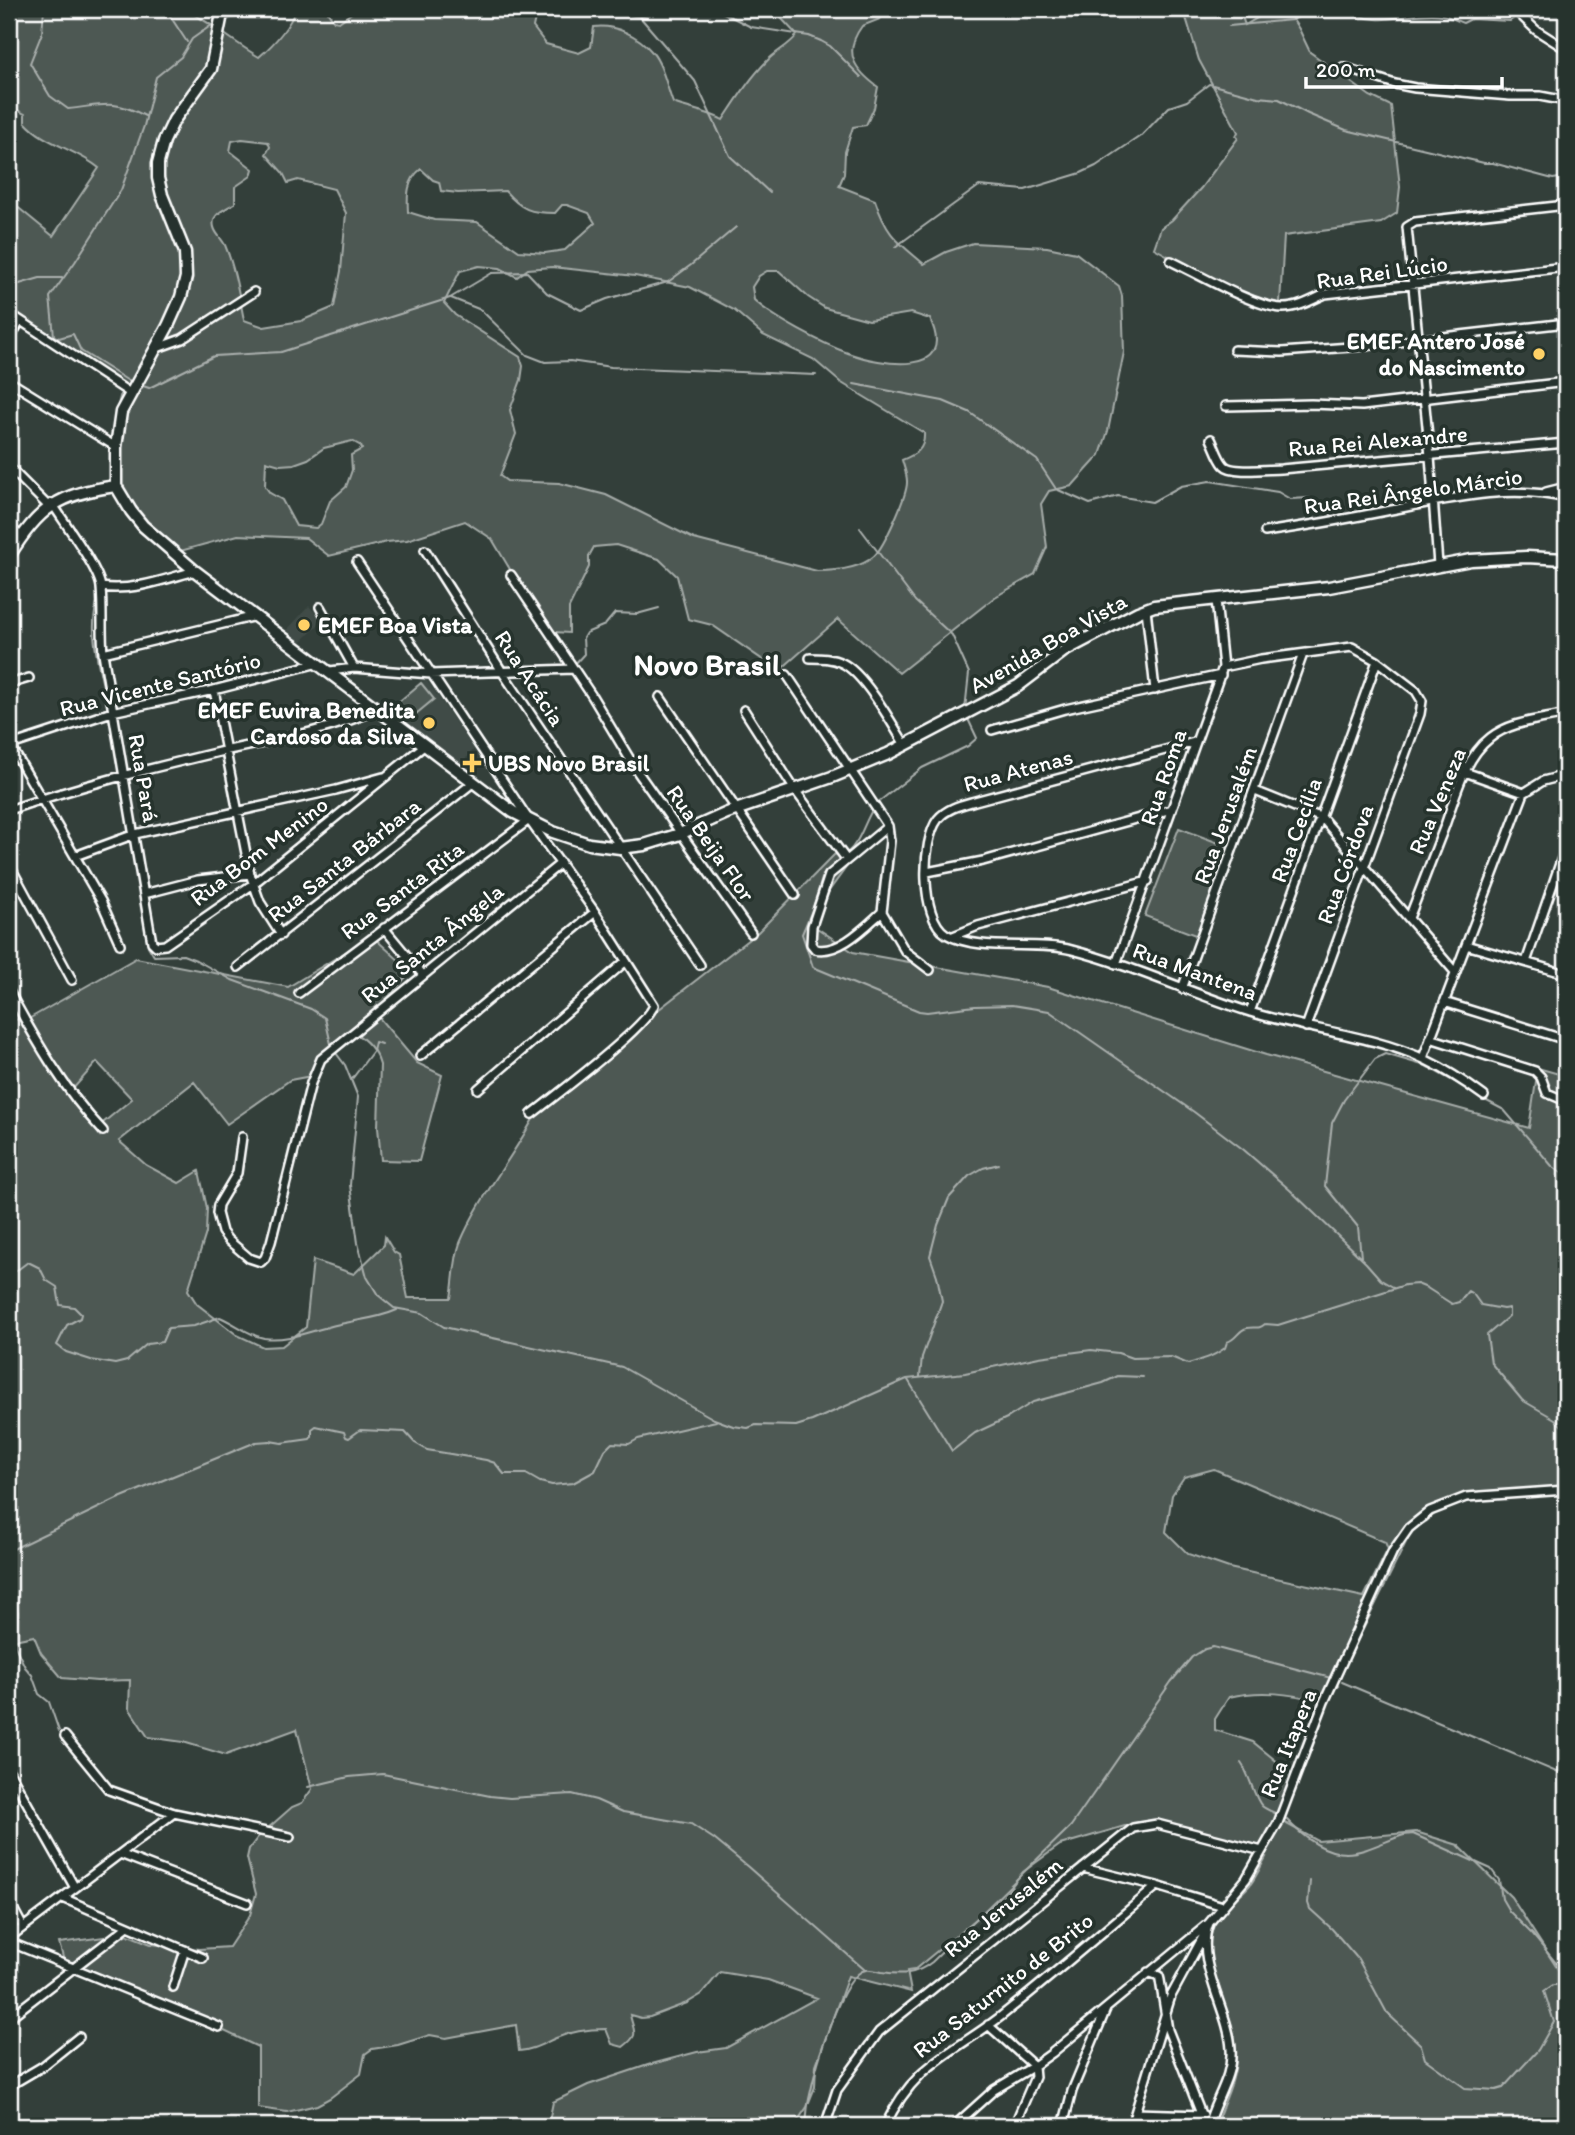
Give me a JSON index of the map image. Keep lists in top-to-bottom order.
{
  "streets": {
    "street": [
      "Rua Rei Lúcio",
      "Rua Rei Alexandre",
      "Rua Rei Ângelo Márcio",
      "Avenida Boa Vista",
      "Rua Acácia",
      "Rua Vicente Santório",
      "Rua Atenas",
      "Rua Roma",
      "Rua Pará",
      "Rua Veneza",
      "Rua Jerusalém",
      "Rua Cecília",
      "Rua Beija Flor",
      "Rua Bom Menino",
      "Rua Santa Bárbara",
      "Rua Córdova",
      "Rua Santa Rita",
      "Rua Santa Ângela",
      "Rua Mantena",
      "Rua Itapera",
      "Rua Saturnito de Brito"
    ]
  },
  "crossings": [
    ["Avenida Boa Vista", "Rua Acácia"],
    ["Avenida Boa Vista", "Rua Roma"],
    ["Avenida Boa Vista", "Rua Beija Flor"],
    ["Rua Vicente Santório", "Rua Pará"],
    ["Rua Atenas", "Rua Roma"],
    ["Rua Atenas", "Rua Mantena"],
    ["Rua Roma", "Rua Mantena"],
    ["Rua Pará", "Rua Bom Menino"],
    ["Rua Jerusalém", "Rua Mantena"],
    ["Rua Jerusalém", "Rua Itapera"],
    ["Rua Cecília", "Rua Córdova"],
    ["Rua Cecília", "Rua Mantena"],
    ["Rua Córdova", "Rua Mantena"]
  ],
  "districts": ["Novo Brasil"],
  "places": {
    "other": ["EMEF Antero José do Nascimento", "EMEF Boa Vista", "EMEF Euvira Benedita Cardoso da Silva"],
    "health": ["UBS Novo Brasil"]
  },
  "scale_bar": "200 m"
}
